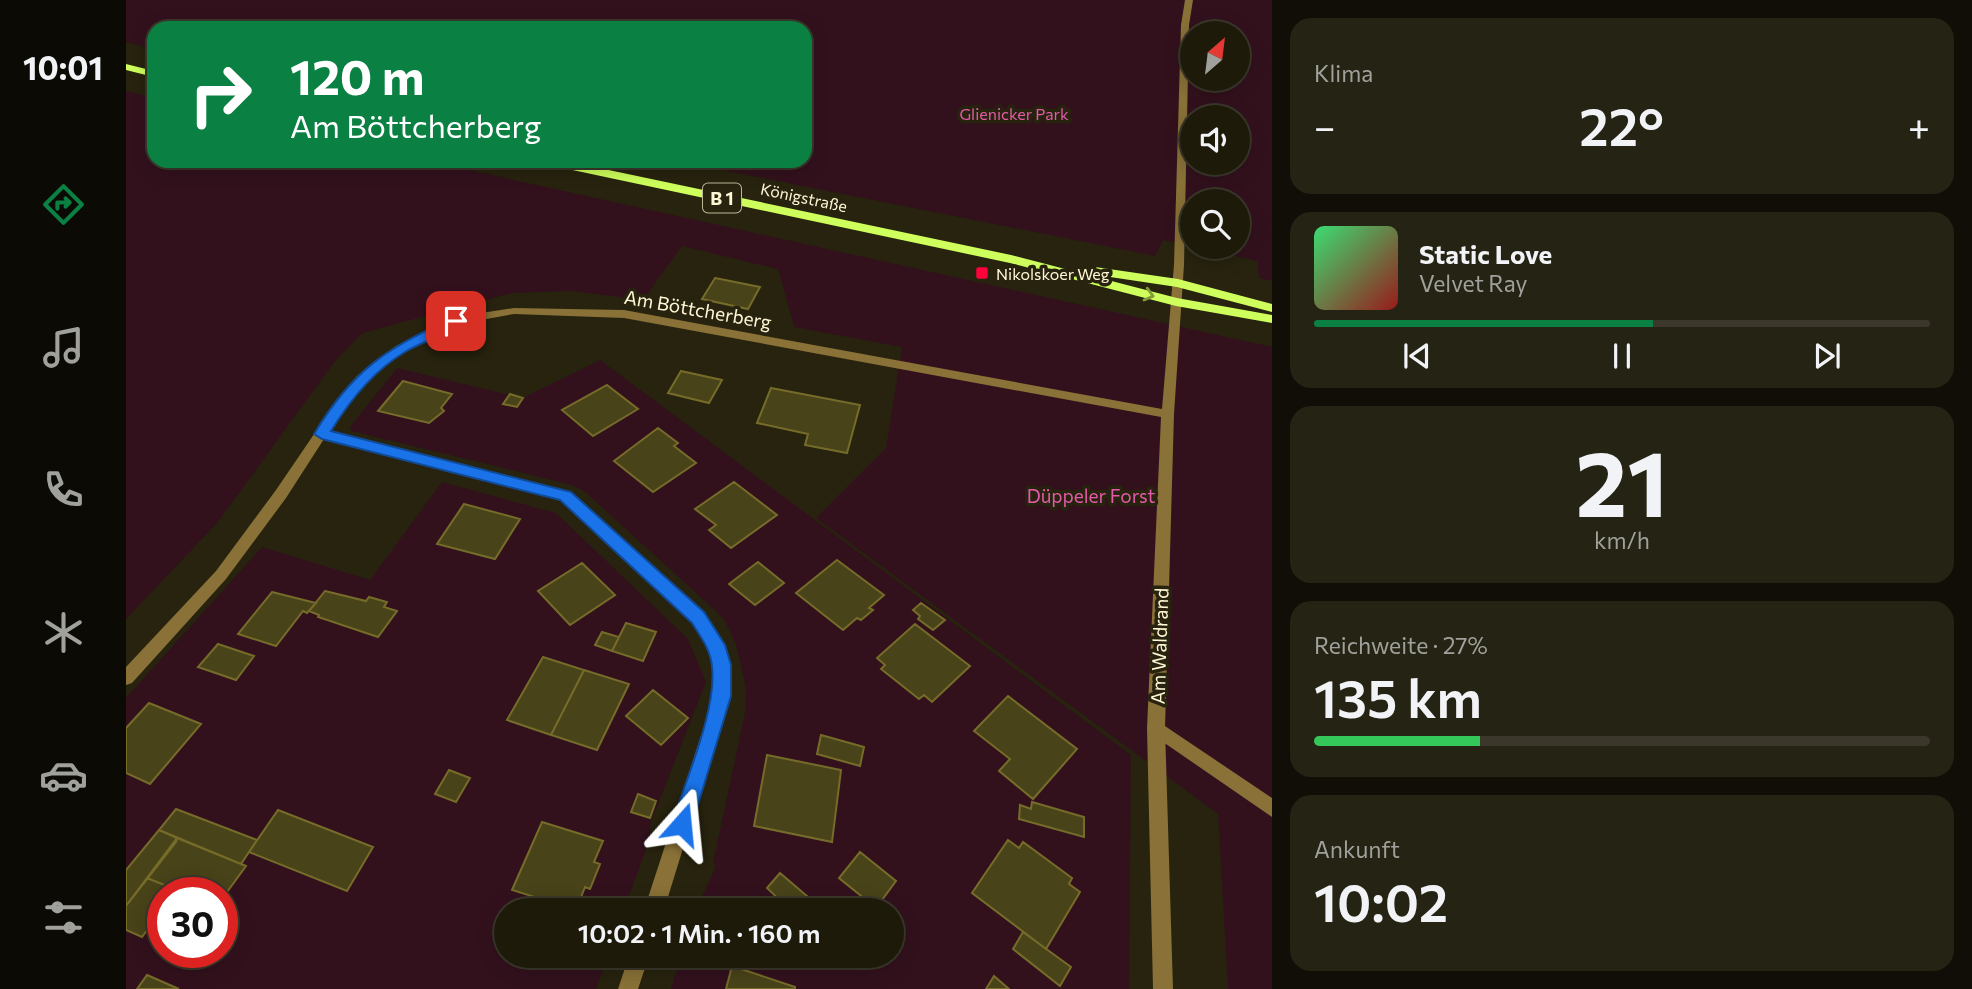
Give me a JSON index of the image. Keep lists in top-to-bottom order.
{
  "streets": {
    "main road": ["Königstraße", "B 1"],
    "street": ["Am Böttcherberg", "Am Waldrand"]
  },
  "crossings": [
    ["Königstraße", "Am Waldrand"],
    ["Am Böttcherberg", "Am Waldrand"]
  ],
  "parks": ["Glienicker Park", "Düppeler Forst"],
  "places": {
    "transit": ["Nikolskoer Weg"]
  },
  "north": "top right",
  "page": {
    "tabs": "10:01",
    "tile": [
      "Klima",
      ["21", "km/h"],
      ["Reichweite · 27%", "135 km"],
      ["Ankunft", "10:02"]
    ],
    "turn": ["120 m", "Am Böttcherberg"],
    "heat": ["−", "22°", "+"],
    "song": ["Static Love", "Velvet Ray"],
    "limit": "30",
    "trip": "10:02 · 1 Min. · 160 m"
  }
}
